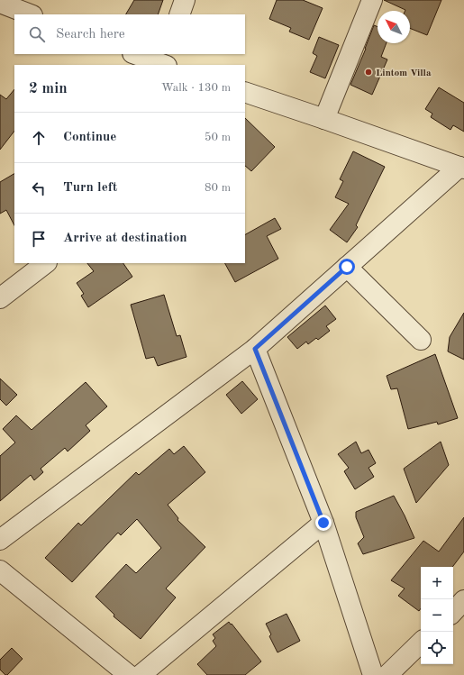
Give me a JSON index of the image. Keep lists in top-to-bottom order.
{
  "places": ["Lintom Villa"],
  "north": "top left",
  "page": {
    "search": "Search here",
    "heading": ["2 min", "Walk · 130 m"],
    "list": [
      ["Continue", "50 m"],
      ["Turn left", "80 m"],
      "Arrive at destination"
    ],
    "map_buttons": ["+", "−"]
  }
}
